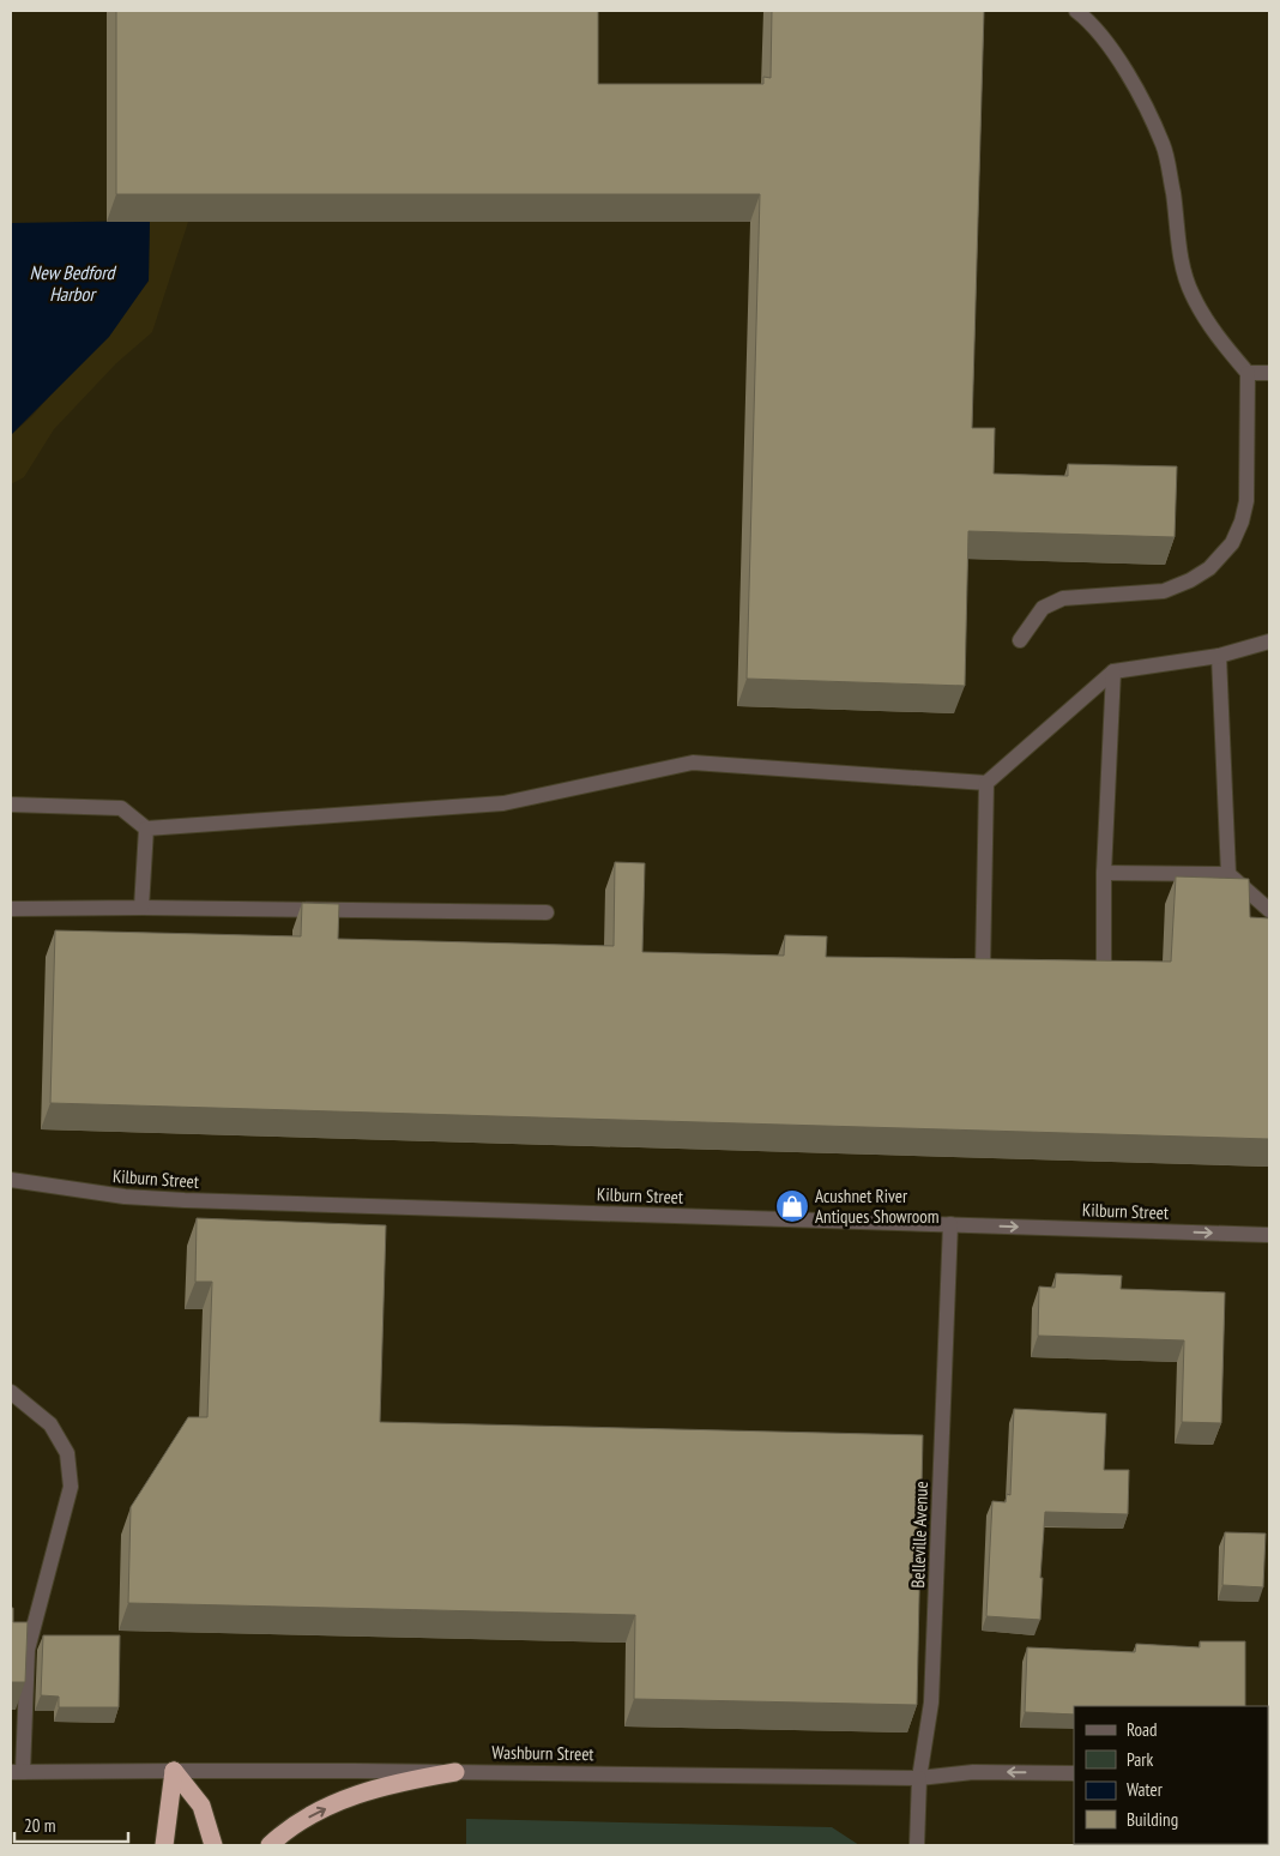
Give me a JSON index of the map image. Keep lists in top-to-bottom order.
{
  "streets": {
    "street": ["Kilburn Street", "Belleville Avenue", "Washburn Street"]
  },
  "crossings": [
    ["Kilburn Street", "Belleville Avenue"],
    ["Belleville Avenue", "Washburn Street"]
  ],
  "water": ["New Bedford Harbor"],
  "places": {
    "shop": ["Acushnet River Antiques Showroom"]
  },
  "legend": [
    "Road",
    "Park",
    "Water",
    "Building"
  ],
  "scale_bar": "20 m"
}
